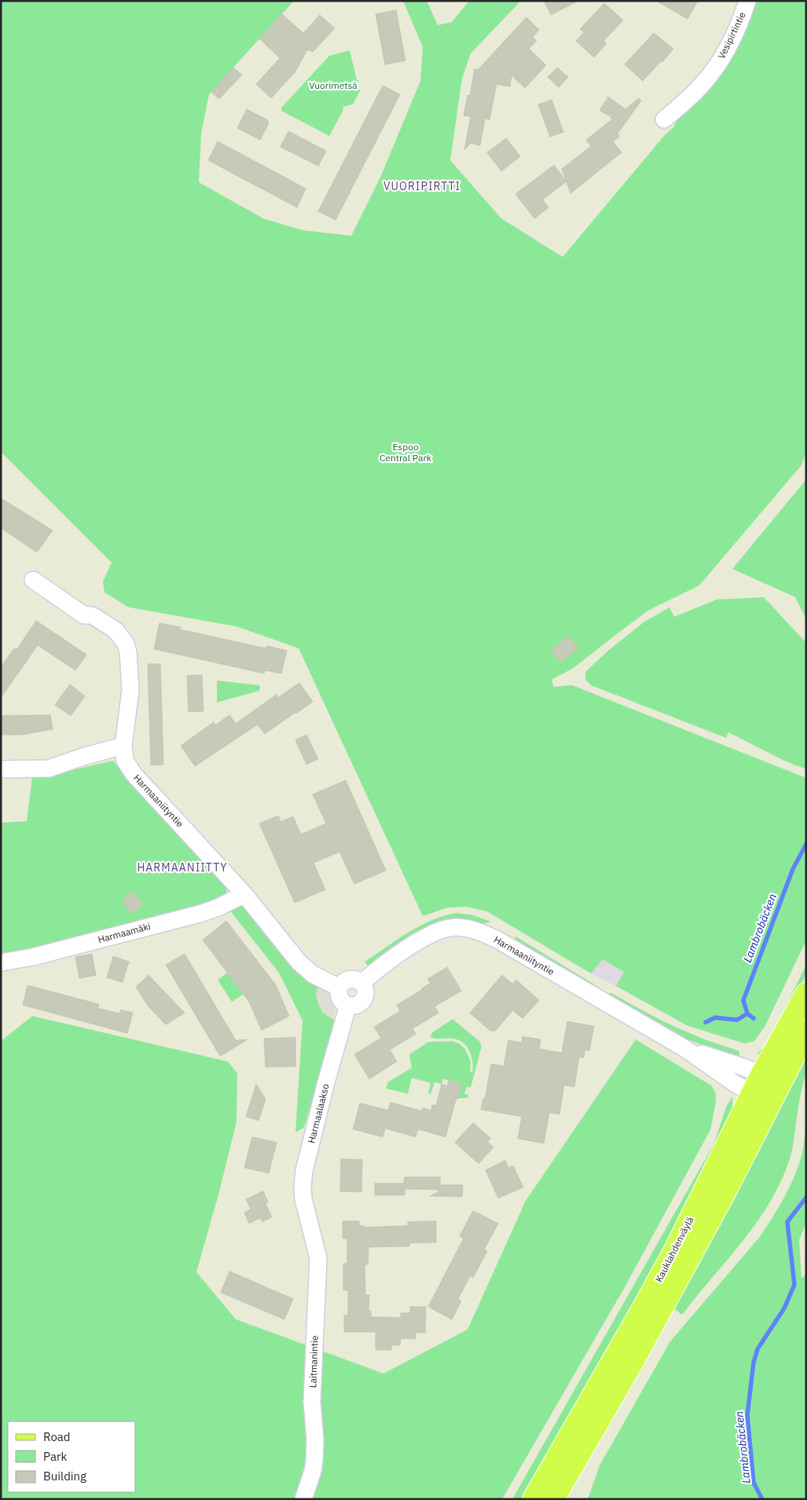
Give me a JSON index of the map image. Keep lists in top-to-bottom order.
{
  "streets": {
    "main road": ["Kauklahdenväylä"],
    "street": [
      "Vesipirtintie",
      "Harmaaniityntie",
      "Harmaamäki",
      "Harmaalaakso",
      "Laitmanintie"
    ]
  },
  "crossings": [
    ["Harmaaniityntie", "Harmaamäki"],
    ["Harmaaniityntie", "Harmaalaakso"],
    ["Harmaaniityntie", "Kauklahdenväylä"],
    ["Harmaalaakso", "Laitmanintie"]
  ],
  "districts": ["VUORIPIRTTI", "HARMAANIITTY"],
  "water": ["Lambrobäcken"],
  "parks": ["Vuorimetsä", "Espoo Central Park"],
  "legend": ["Road", "Park", "Building"]
}
